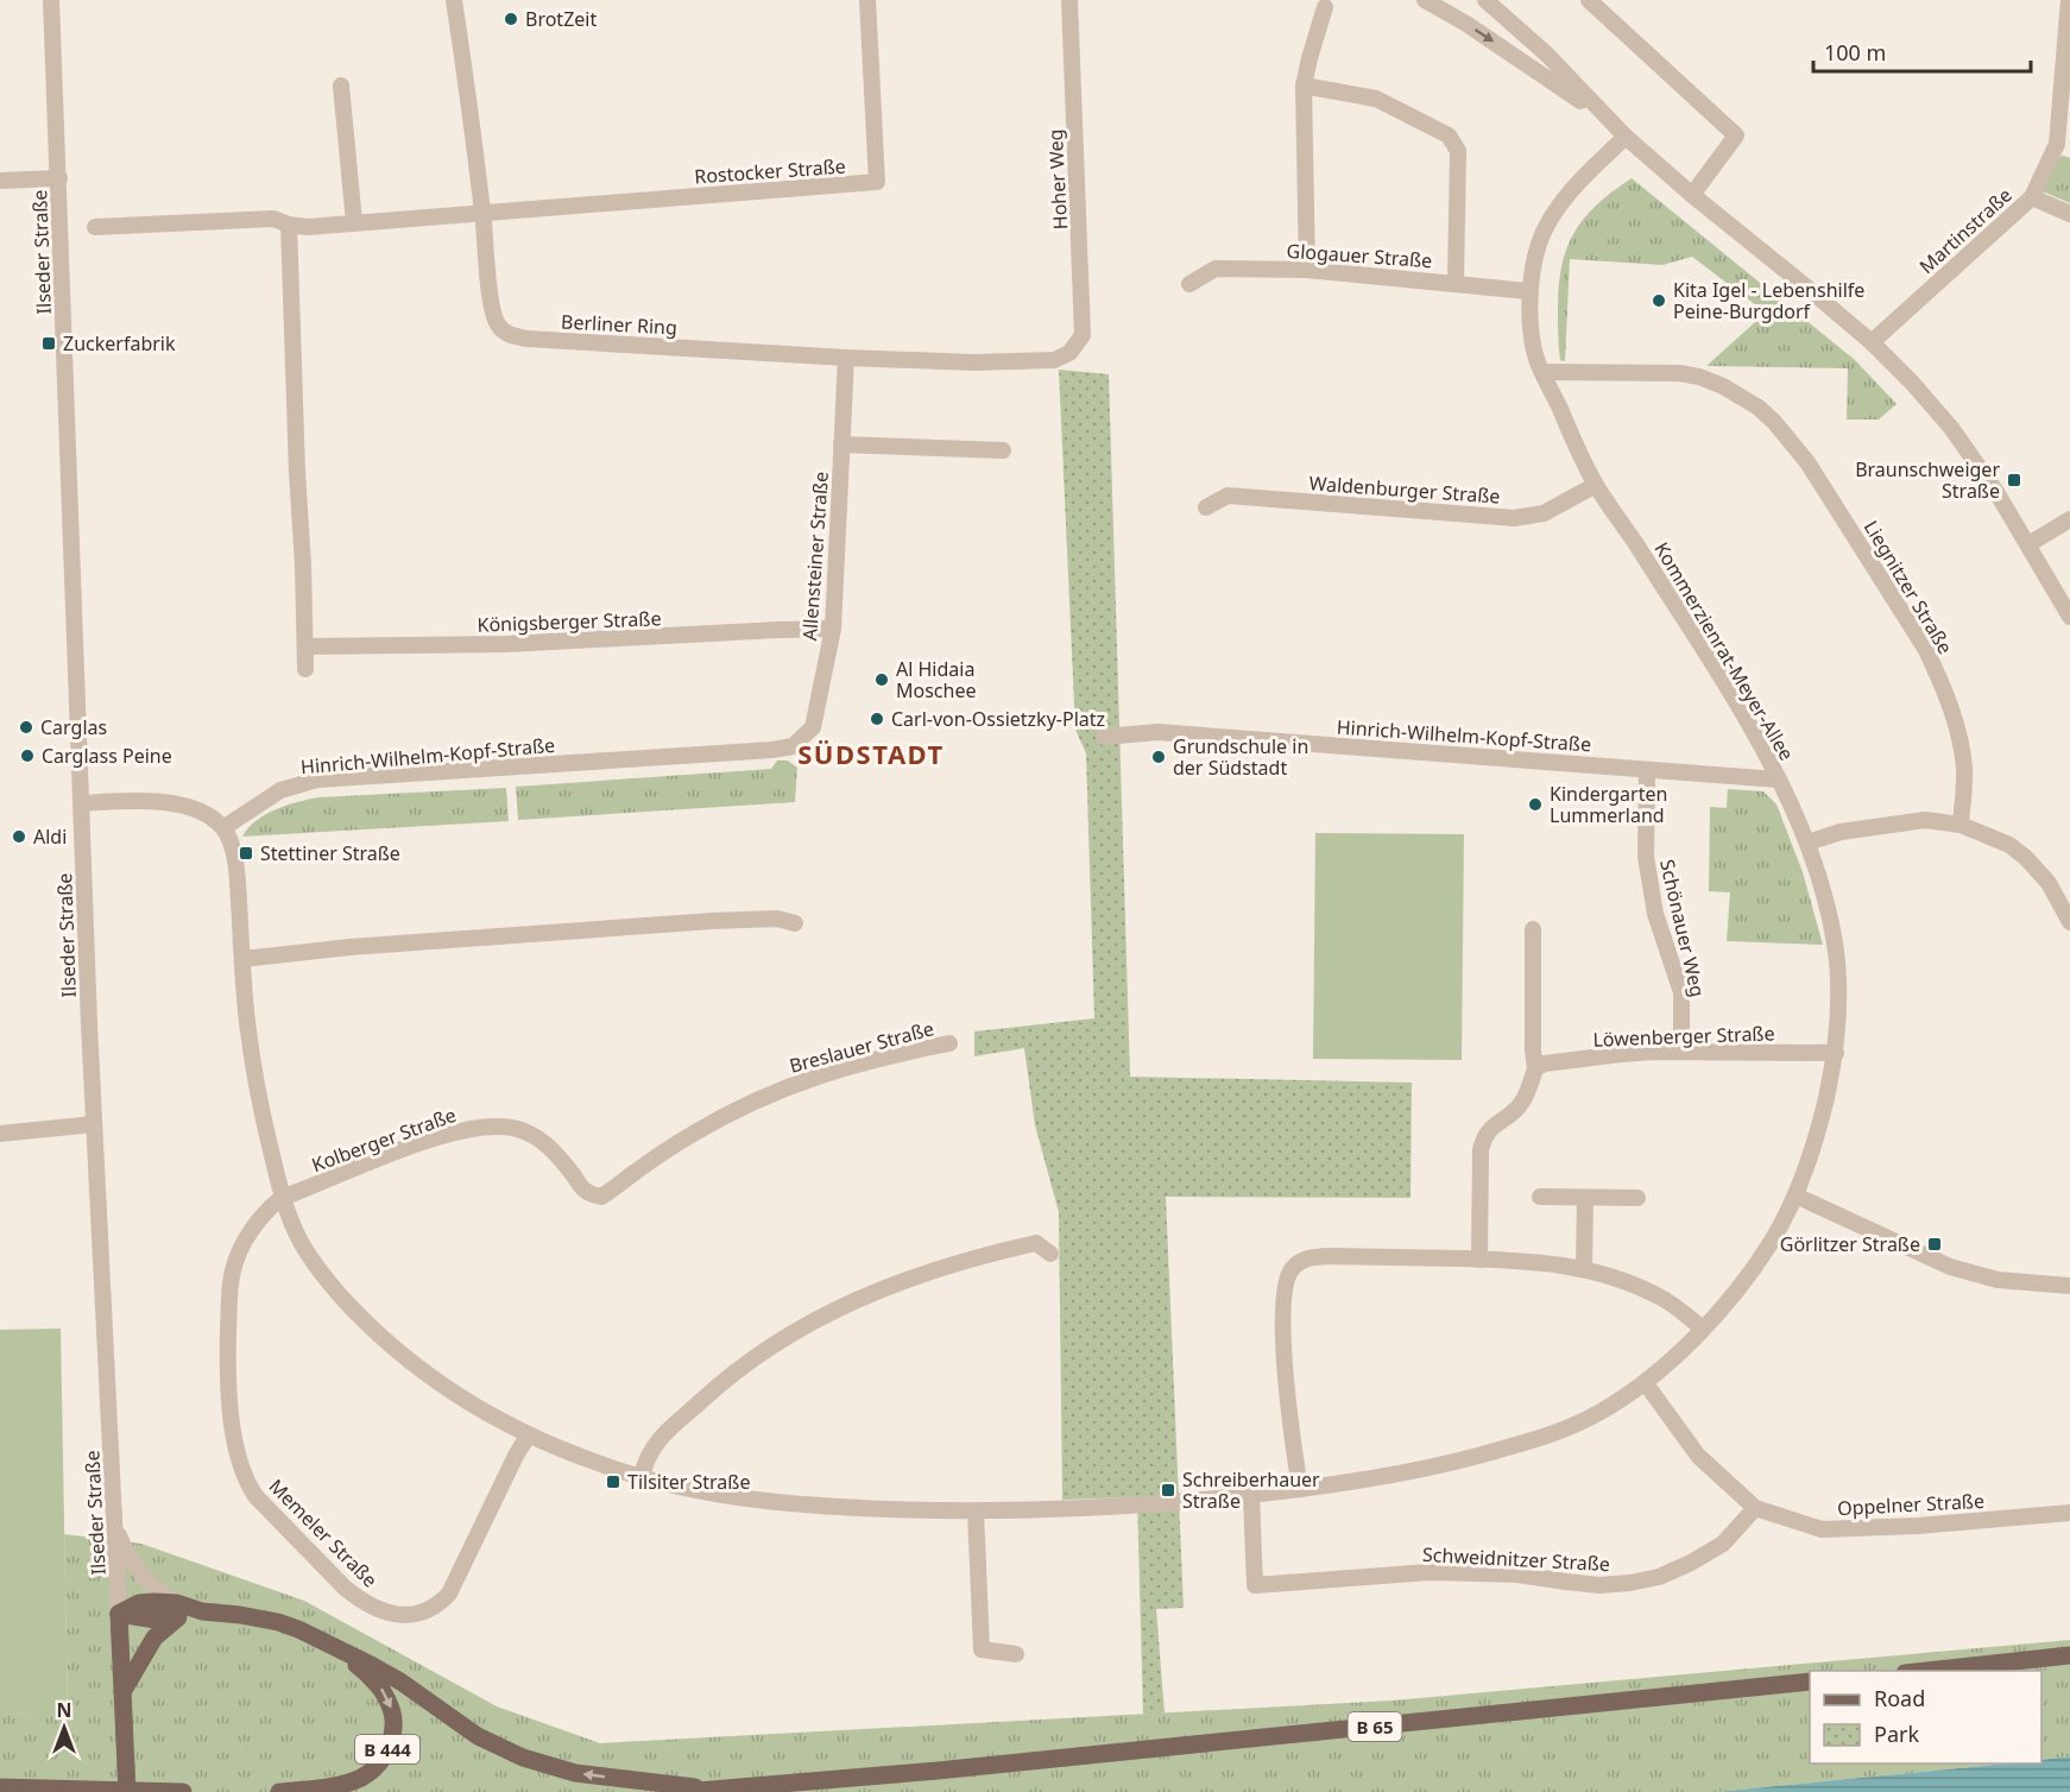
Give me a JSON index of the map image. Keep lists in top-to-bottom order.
{
  "streets": {
    "main road": ["B 65", "B 444"],
    "street": [
      "Rostocker Straße",
      "Hoher Weg",
      "Martinstraße",
      "Ilseder Straße",
      "Glogauer Straße",
      "Berliner Ring",
      "Waldenburger Straße",
      "Allensteiner Straße",
      "Liegnitzer Straße",
      "Königsberger Straße",
      "Kommerzienrat-Meyer-Allee",
      "Hinrich-Wilhelm-Kopf-Straße",
      "Schönauer Weg",
      "Löwenberger Straße",
      "Breslauer Straße",
      "Kolberger Straße",
      "Oppelner Straße",
      "Memeler Straße",
      "Schweidnitzer Straße"
    ]
  },
  "crossings": [
    ["Rostocker Straße", "Berliner Ring"],
    ["Hoher Weg", "Berliner Ring"],
    ["Glogauer Straße", "Kommerzienrat-Meyer-Allee"],
    ["Berliner Ring", "Allensteiner Straße"],
    ["Waldenburger Straße", "Kommerzienrat-Meyer-Allee"],
    ["Allensteiner Straße", "Königsberger Straße"],
    ["Allensteiner Straße", "Hinrich-Wilhelm-Kopf-Straße"],
    ["Liegnitzer Straße", "Kommerzienrat-Meyer-Allee"],
    ["Kommerzienrat-Meyer-Allee", "Hinrich-Wilhelm-Kopf-Straße"],
    ["Kommerzienrat-Meyer-Allee", "Löwenberger Straße"],
    ["Kommerzienrat-Meyer-Allee", "Kolberger Straße"],
    ["Kommerzienrat-Meyer-Allee", "Oppelner Straße"],
    ["Kommerzienrat-Meyer-Allee", "Memeler Straße"],
    ["Kommerzienrat-Meyer-Allee", "Schweidnitzer Straße"],
    ["Hinrich-Wilhelm-Kopf-Straße", "Schönauer Weg"],
    ["Schönauer Weg", "Löwenberger Straße"],
    ["Breslauer Straße", "Kolberger Straße"],
    ["Kolberger Straße", "Memeler Straße"],
    ["Oppelner Straße", "Schweidnitzer Straße"]
  ],
  "districts": ["SÜDSTADT"],
  "places": {
    "other": [
      "BrotZeit",
      "Kita Igel - Lebenshilfe Peine-Burgdorf",
      "Al Hidaia Moschee",
      "Carl-von-Ossietzky-Platz",
      "Carglas",
      "Carglass Peine",
      "Grundschule in der Südstadt",
      "Kindergarten Lummerland",
      "Aldi"
    ],
    "transit": [
      "Zuckerfabrik",
      "Braunschweiger Straße",
      "Stettiner Straße",
      "Görlitzer Straße",
      "Tilsiter Straße",
      "Schreiberhauer Straße"
    ]
  },
  "legend": ["Road", "Park"],
  "scale_bar": "100 m",
  "north": "top"
}
